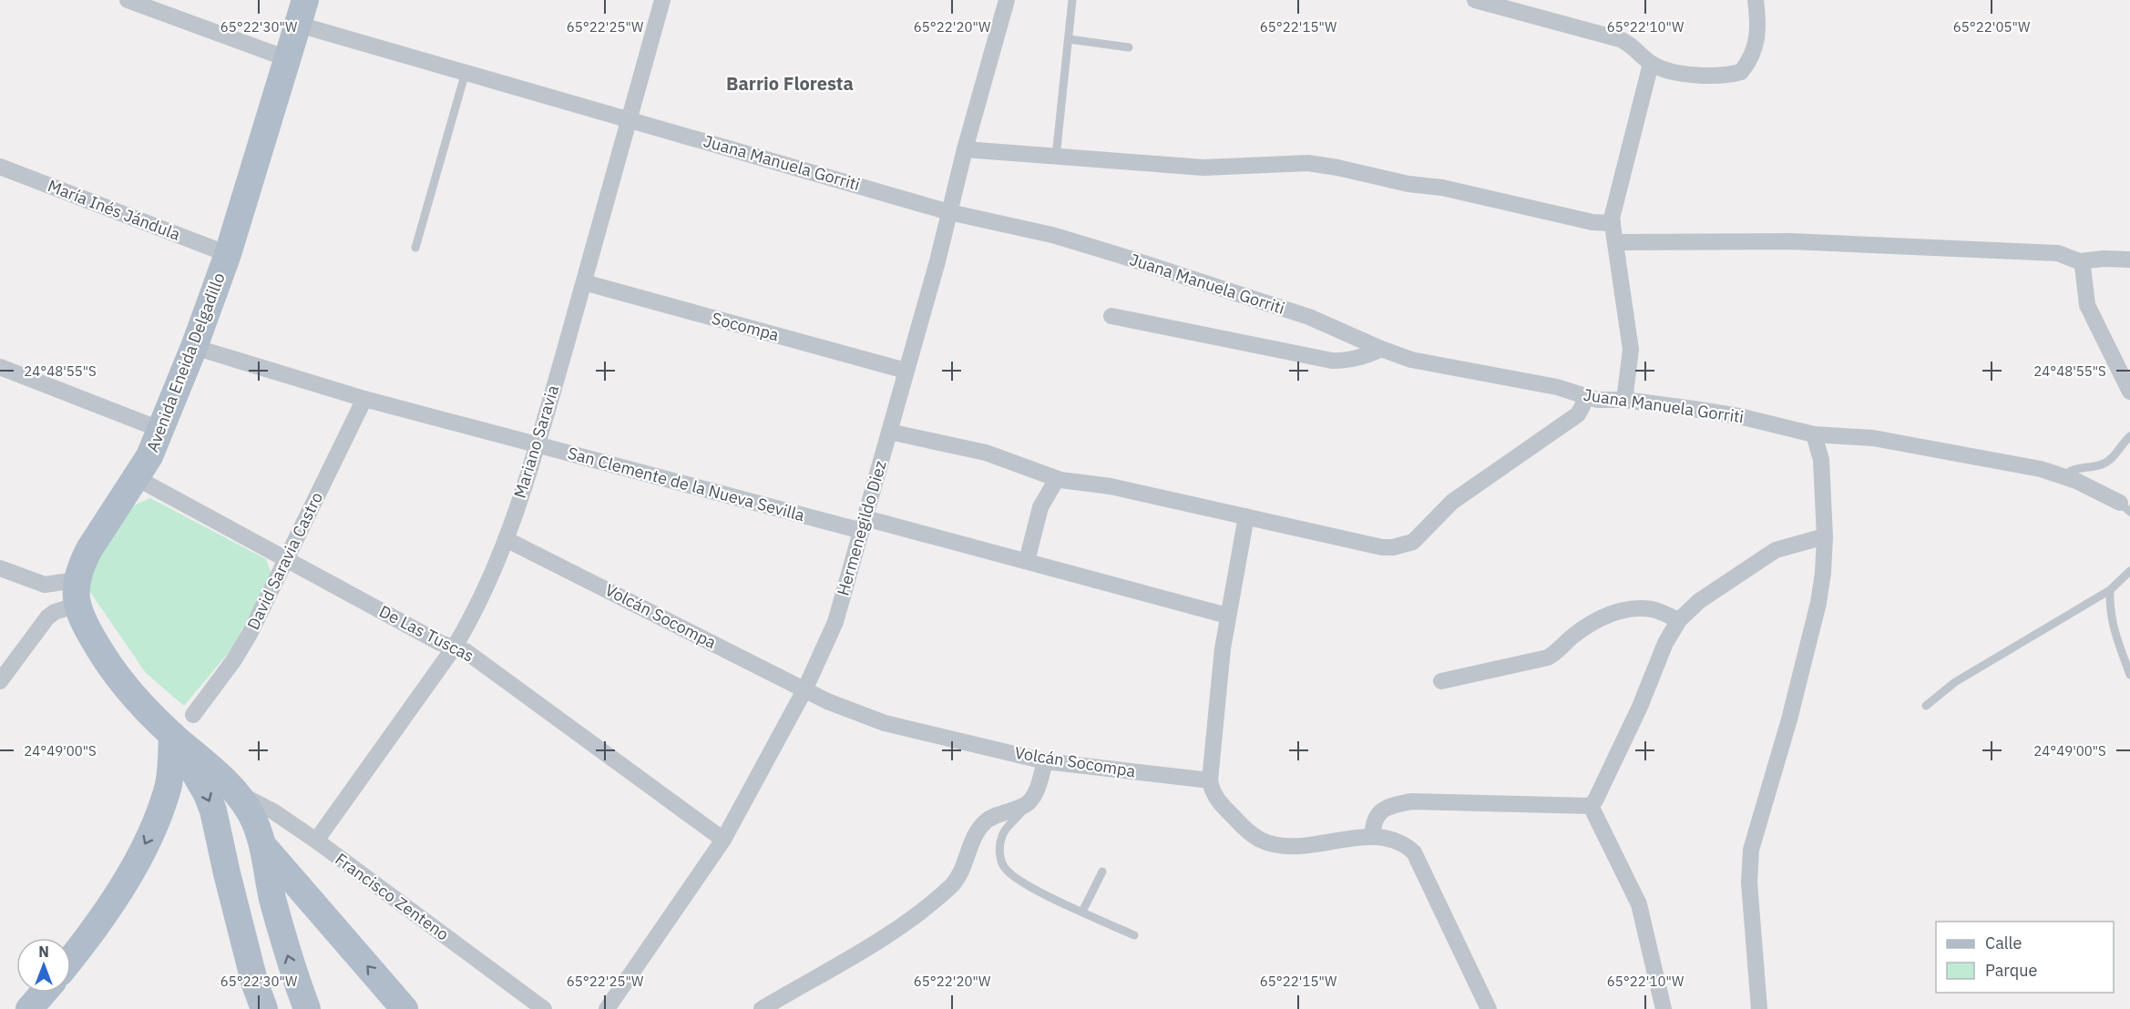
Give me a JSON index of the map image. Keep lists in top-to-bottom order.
{
  "streets": {
    "main road": ["Avenida Eneida Delgadillo"],
    "street": [
      "Juana Manuela Gorriti",
      "María Inés Jándula",
      "Socompa",
      "Mariano Saravia",
      "San Clemente de la Nueva Sevilla",
      "Hermenegildo Diez",
      "David Saravia Castro",
      "Volcán Socompa",
      "De Las Tuscas",
      "Francisco Zenteno"
    ]
  },
  "crossings": [
    ["Juana Manuela Gorriti", "Avenida Eneida Delgadillo"],
    ["Juana Manuela Gorriti", "Mariano Saravia"],
    ["Juana Manuela Gorriti", "Hermenegildo Diez"],
    ["María Inés Jándula", "Avenida Eneida Delgadillo"],
    ["Socompa", "Mariano Saravia"],
    ["Socompa", "Hermenegildo Diez"],
    ["Avenida Eneida Delgadillo", "San Clemente de la Nueva Sevilla"],
    ["Avenida Eneida Delgadillo", "De Las Tuscas"],
    ["Mariano Saravia", "San Clemente de la Nueva Sevilla"],
    ["Mariano Saravia", "Volcán Socompa"],
    ["Mariano Saravia", "De Las Tuscas"],
    ["Mariano Saravia", "Francisco Zenteno"],
    ["San Clemente de la Nueva Sevilla", "Hermenegildo Diez"],
    ["San Clemente de la Nueva Sevilla", "David Saravia Castro"],
    ["Hermenegildo Diez", "Volcán Socompa"],
    ["Hermenegildo Diez", "De Las Tuscas"],
    ["David Saravia Castro", "De Las Tuscas"]
  ],
  "districts": ["Barrio Floresta"],
  "legend": ["Calle", "Parque"],
  "north": "top",
  "coordinates": [
    "65°22'30\"W",
    "65°22'25\"W",
    "65°22'20\"W",
    "65°22'15\"W",
    "65°22'10\"W",
    "65°22'05\"W",
    "24°48'55\"S",
    "24°49'00\"S"
  ]
}
